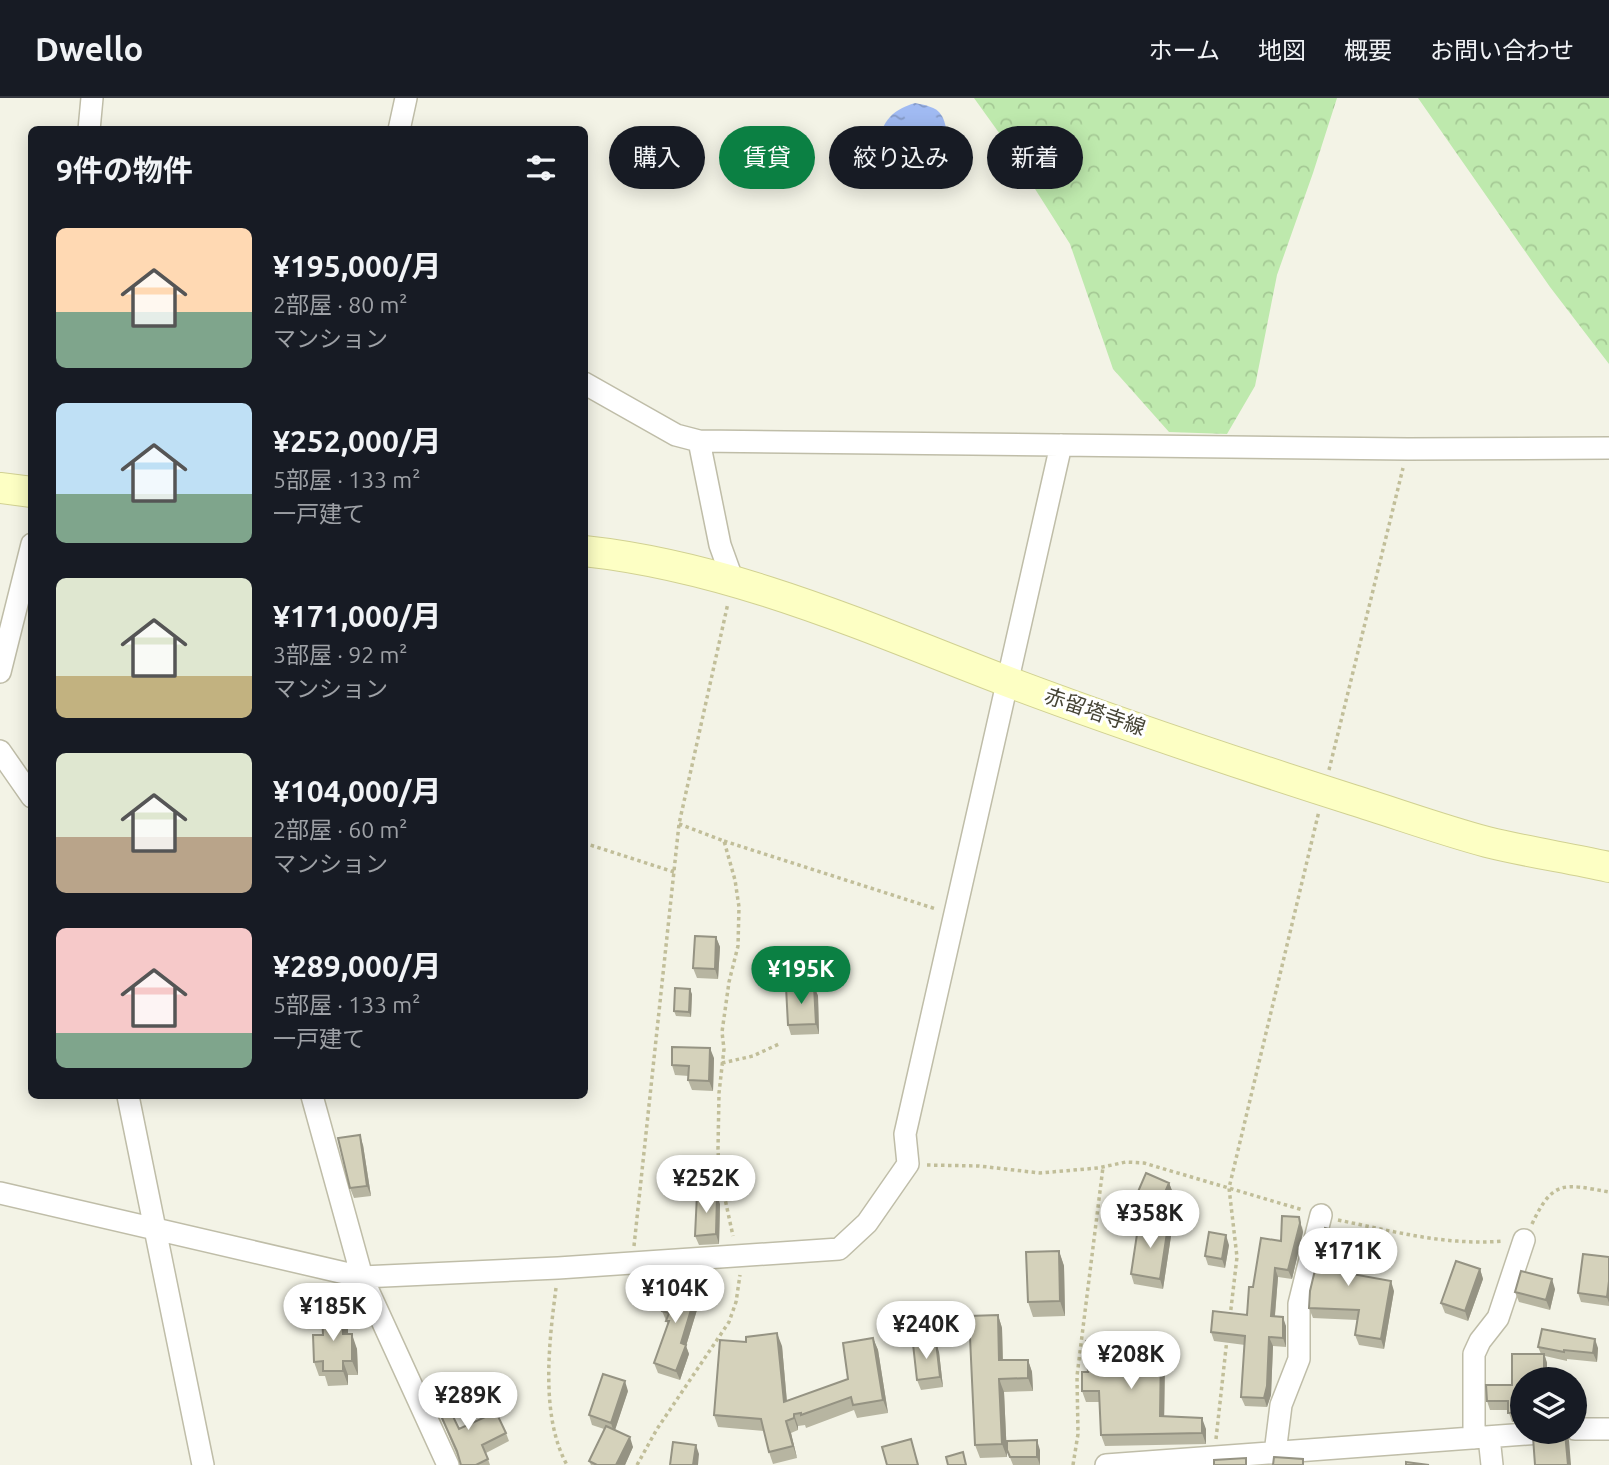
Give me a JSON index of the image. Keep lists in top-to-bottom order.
{
  "streets": {
    "main road": ["赤留塔寺線"]
  },
  "page": {
    "header": "Dwello",
    "nav": [
      "ホーム",
      "地図",
      "概要",
      "お問い合わせ"
    ],
    "chip": [
      "購入",
      "賃貸",
      "絞り込み",
      "新着"
    ],
    "heading": "9件の物件",
    "list": [
      {
        "name": "¥195,000/月",
        "note": "2部屋 · 80 m² · マンション"
      },
      {
        "name": "¥252,000/月",
        "note": "5部屋 · 133 m² · 一戸建て"
      },
      {
        "name": "¥171,000/月",
        "note": "3部屋 · 92 m² · マンション"
      },
      {
        "name": "¥104,000/月",
        "note": "2部屋 · 60 m² · マンション"
      },
      {
        "name": "¥289,000/月",
        "note": "5部屋 · 133 m² · 一戸建て"
      }
    ],
    "price": [
      "¥195K",
      "¥252K",
      "¥358K",
      "¥171K",
      "¥104K",
      "¥185K",
      "¥240K",
      "¥208K",
      "¥289K"
    ]
  }
}
